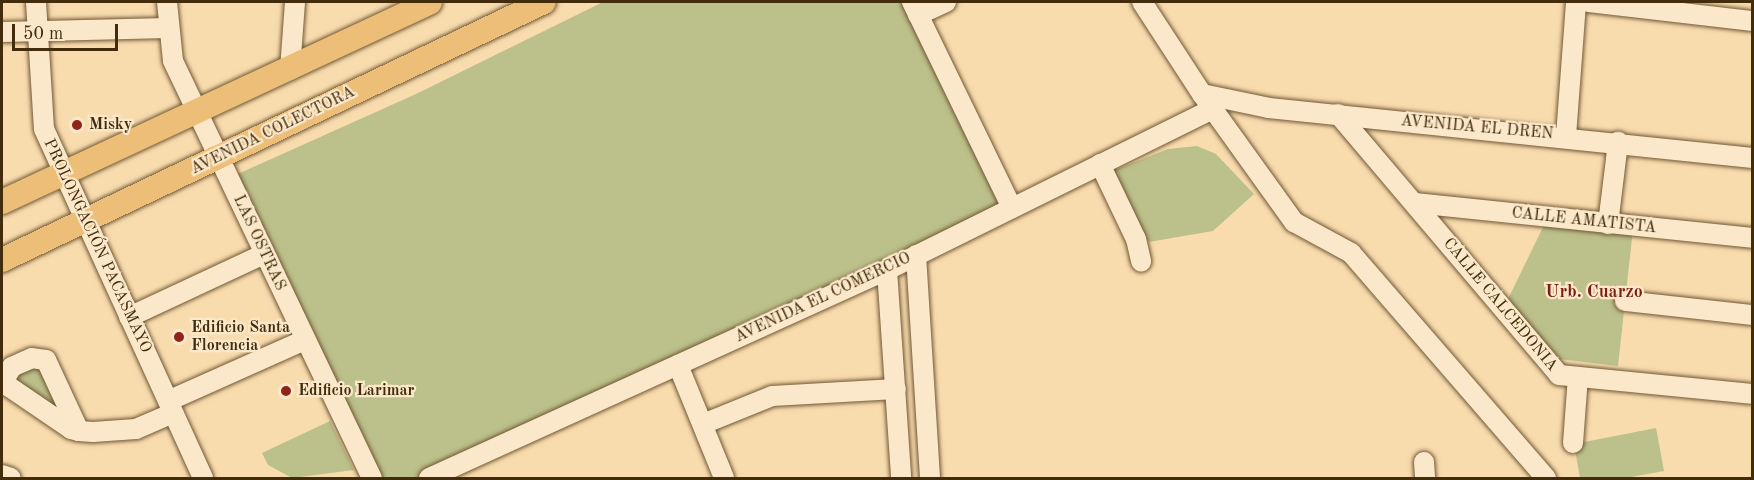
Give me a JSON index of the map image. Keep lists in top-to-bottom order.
{
  "streets": {
    "main road": ["AVENIDA COLECTORA"],
    "street": [
      "AVENIDA EL DREN",
      "CALLE AMATISTA",
      "LAS OSTRAS",
      "PROLONGACIÓN PACASMAYO",
      "AVENIDA EL COMERCIO",
      "CALLE CALCEDONIA"
    ]
  },
  "crossings": [
    ["AVENIDA EL DREN", "AVENIDA EL COMERCIO"],
    ["AVENIDA EL DREN", "CALLE CALCEDONIA"],
    ["AVENIDA COLECTORA", "LAS OSTRAS"],
    ["AVENIDA COLECTORA", "PROLONGACIÓN PACASMAYO"],
    ["CALLE AMATISTA", "CALLE CALCEDONIA"]
  ],
  "districts": ["Urb. Cuarzo"],
  "places": ["Misky", "Edificio Santa Florencia", "Edificio Larimar"],
  "scale_bar": "50 m"
}
